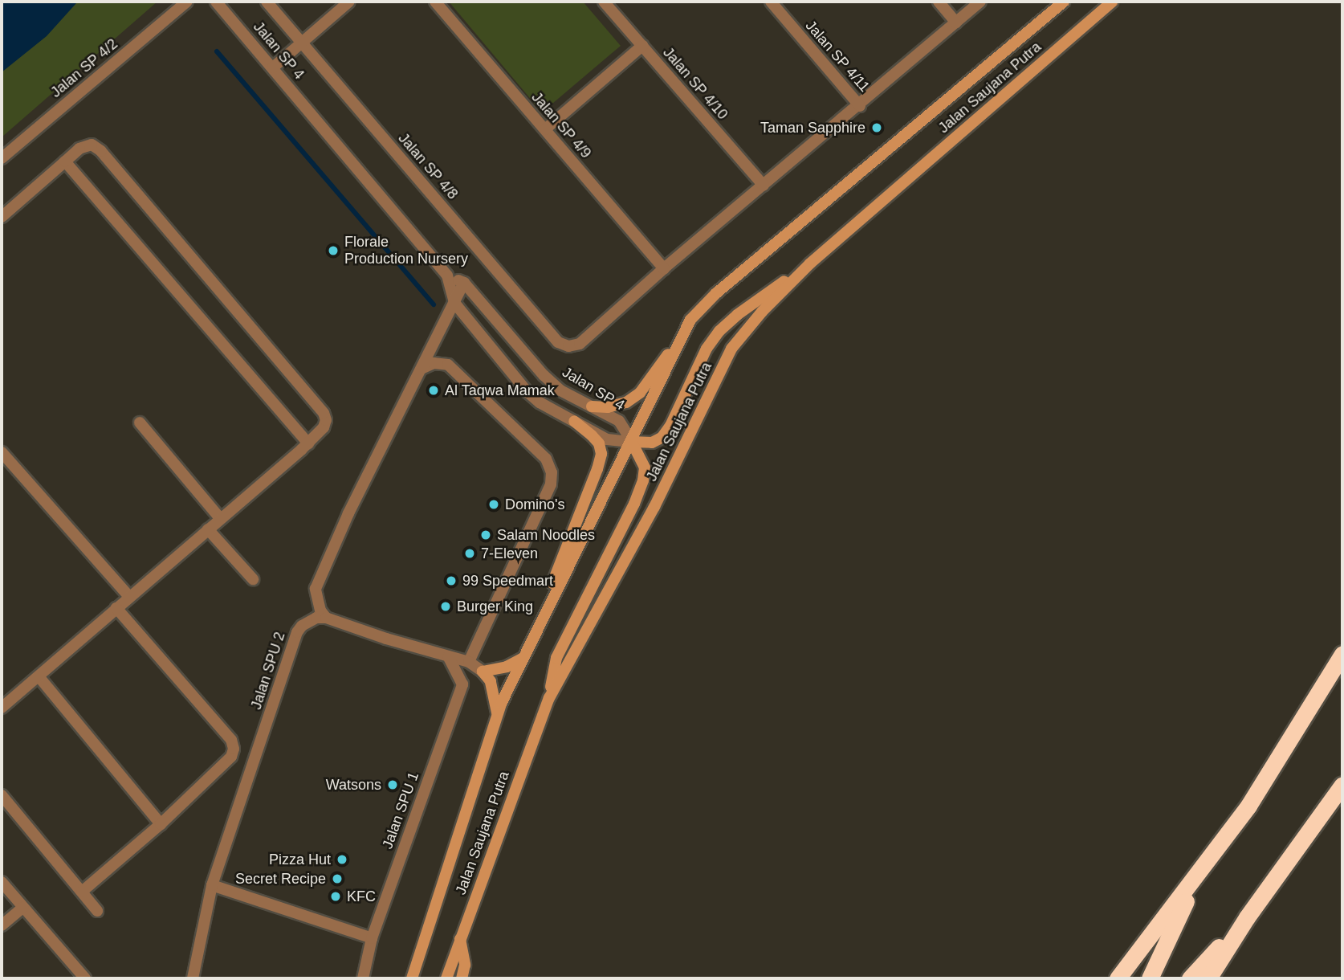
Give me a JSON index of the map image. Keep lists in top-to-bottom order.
{
  "streets": {
    "main road": ["Jalan Saujana Putra"],
    "street": [
      "Jalan SP 4",
      "Jalan SP 4/11",
      "Jalan SP 4/2",
      "Jalan SP 4/10",
      "Jalan SP 4/9",
      "Jalan SP 4/8",
      "Jalan SPU 2",
      "Jalan SPU 1"
    ]
  },
  "crossings": [
    ["Jalan SP 4", "Jalan Saujana Putra"],
    ["Jalan SP 4/9", "Jalan SP 4/8"]
  ],
  "places": [
    "Taman Sapphire",
    "Florale Production Nursery",
    "Al Taqwa Mamak",
    "Domino's",
    "Salam Noodles",
    "7-Eleven",
    "99 Speedmart",
    "Burger King",
    "Watsons",
    "Pizza Hut",
    "Secret Recipe",
    "KFC"
  ]
}
